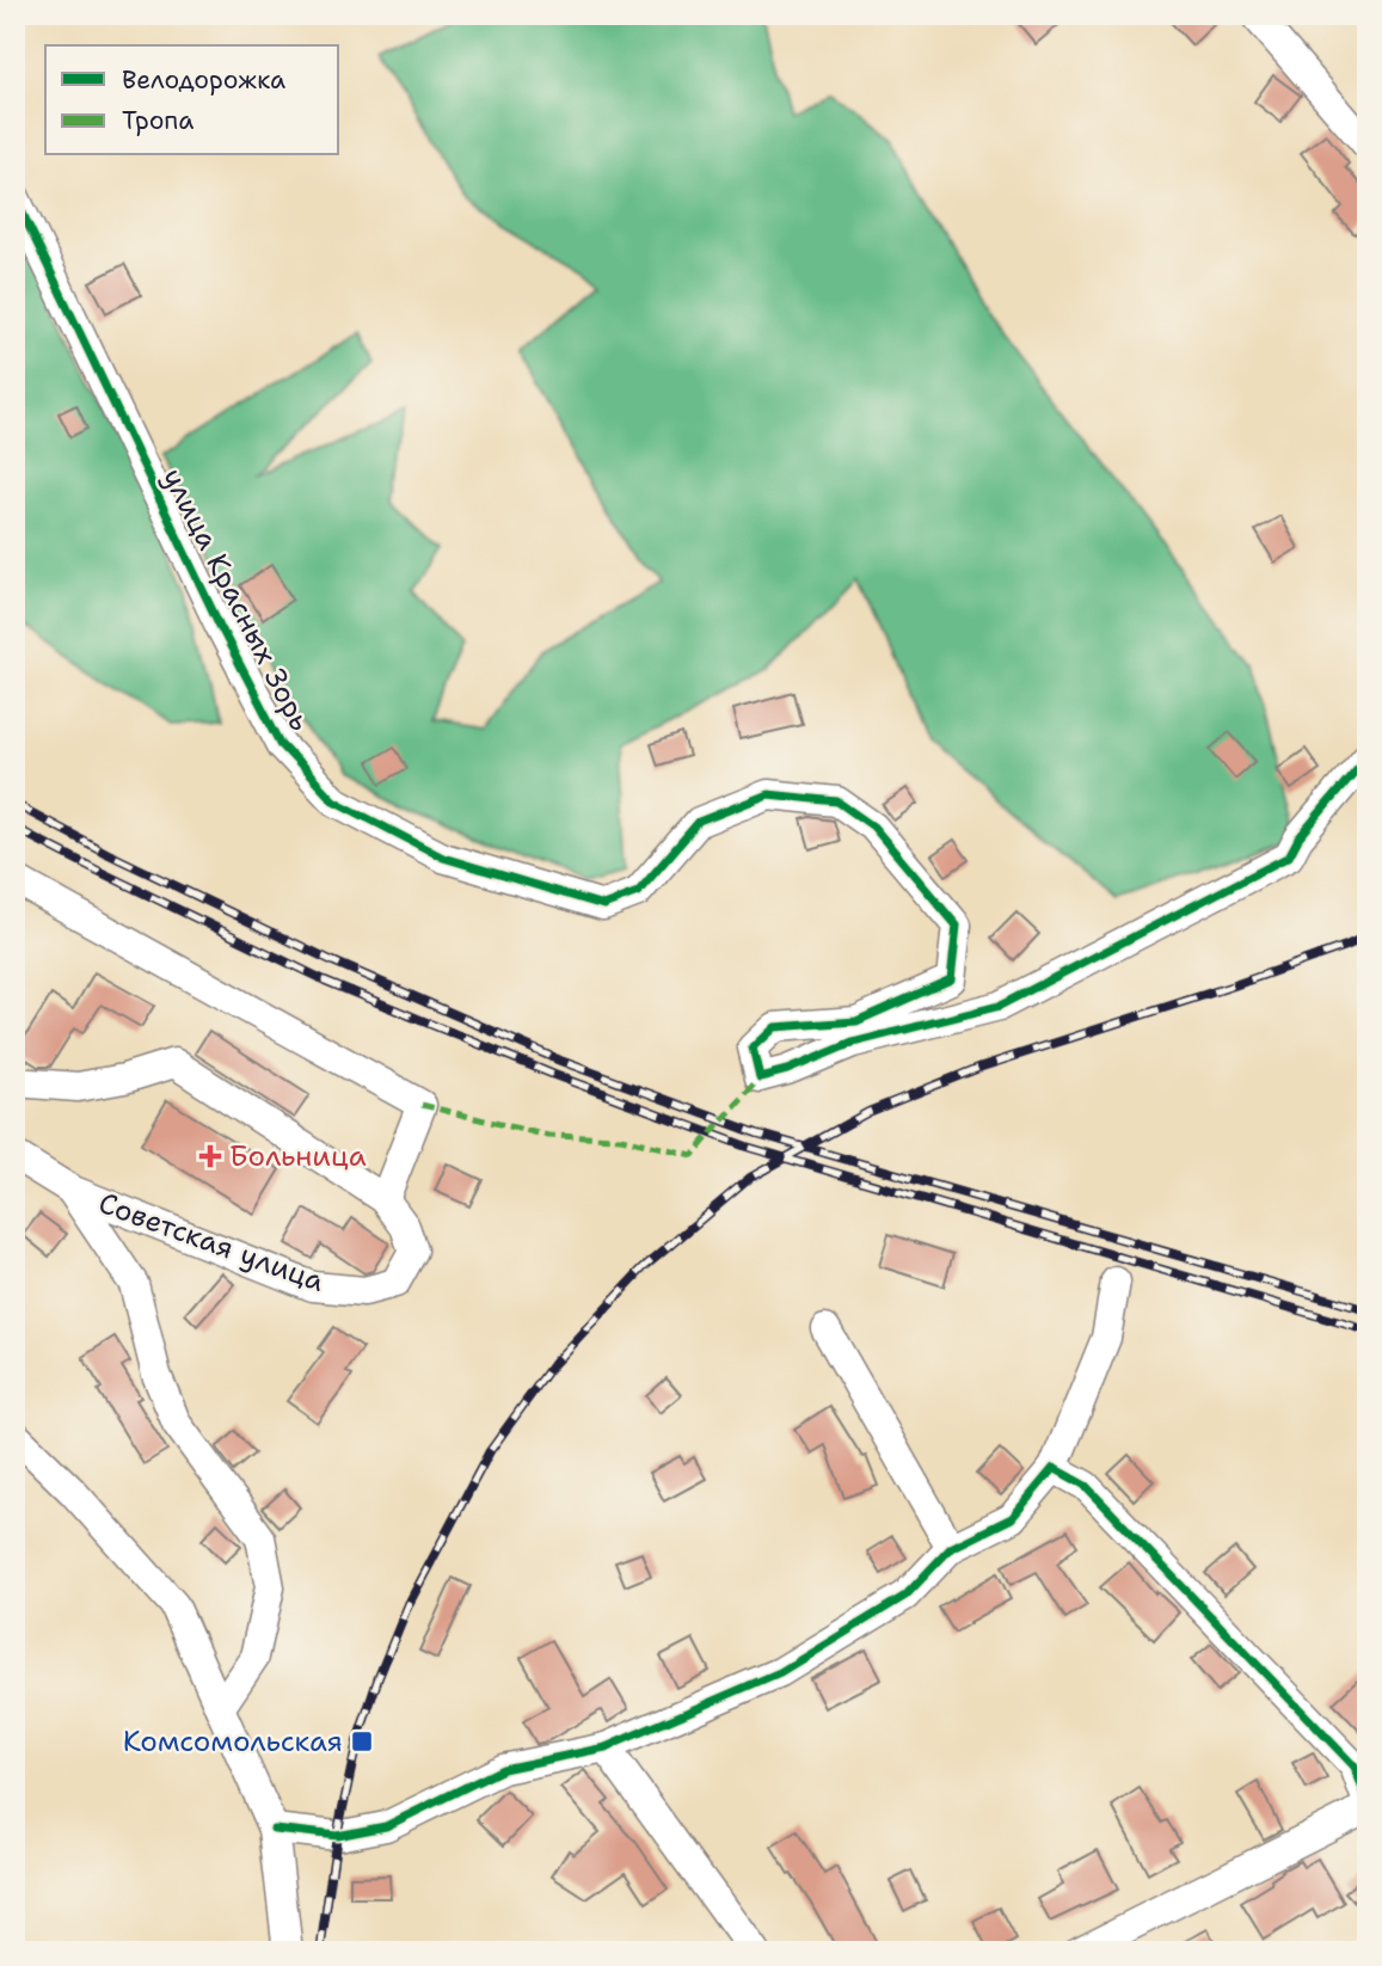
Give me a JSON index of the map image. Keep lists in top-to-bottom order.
{
  "streets": {
    "street": ["улица Красных Зорь", "Советская улица"]
  },
  "places": {
    "health": ["Больница"],
    "transit": ["Комсомольская"]
  },
  "legend": ["Велодорожка", "Тропа"]
}
